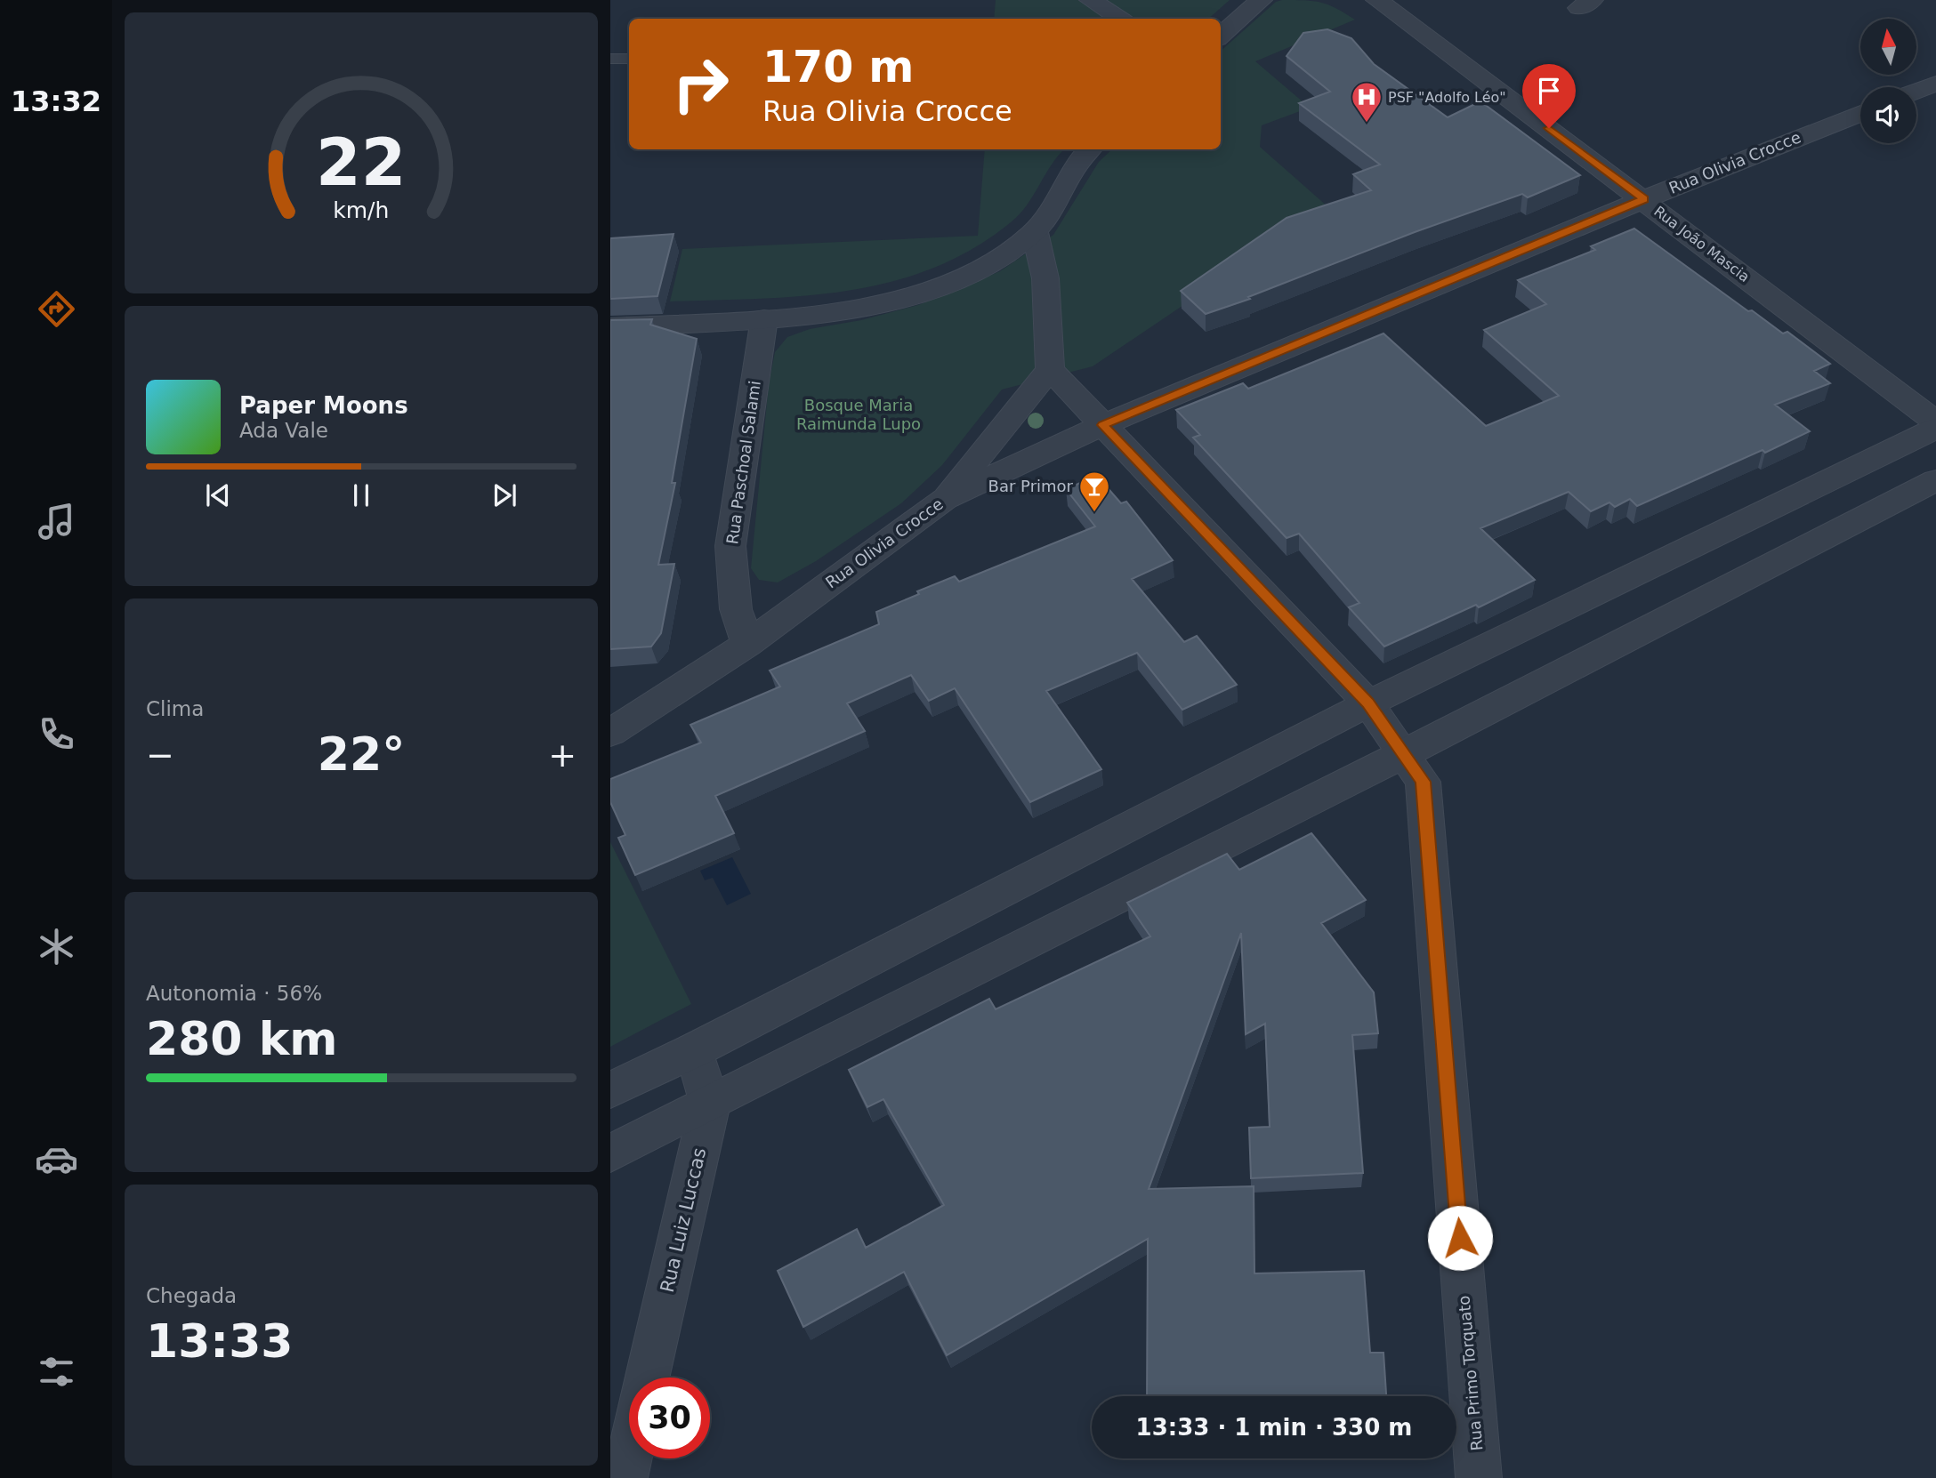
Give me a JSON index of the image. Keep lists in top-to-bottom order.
{
  "streets": {
    "street": [
      "Rua Olivia Crocce",
      "Rua João Mascia",
      "Rua Paschoal Salami",
      "Rua Luiz Luccas",
      "Rua Primo Torquato"
    ]
  },
  "crossings": [
    ["Rua Olivia Crocce", "Rua João Mascia"],
    ["Rua Olivia Crocce", "Rua Paschoal Salami"],
    ["Rua Olivia Crocce", "Rua Primo Torquato"]
  ],
  "parks": ["Bosque Maria Raimunda Lupo"],
  "places": {
    "hospital": ["PSF \"Adolfo Léo\""],
    "bar": ["Bar Primor"]
  },
  "north": "top",
  "page": {
    "tabs": "13:32",
    "turn": ["170 m", "Rua Olivia Crocce"],
    "song": ["Paper Moons", "Ada Vale"],
    "tile": [
      "Clima",
      ["Autonomia · 56%", "280 km"],
      ["Chegada", "13:33"]
    ],
    "heat": ["−", "22°", "+"],
    "limit": "30",
    "trip": "13:33 · 1 min · 330 m",
    "gauge": ["22", "km/h"]
  }
}
